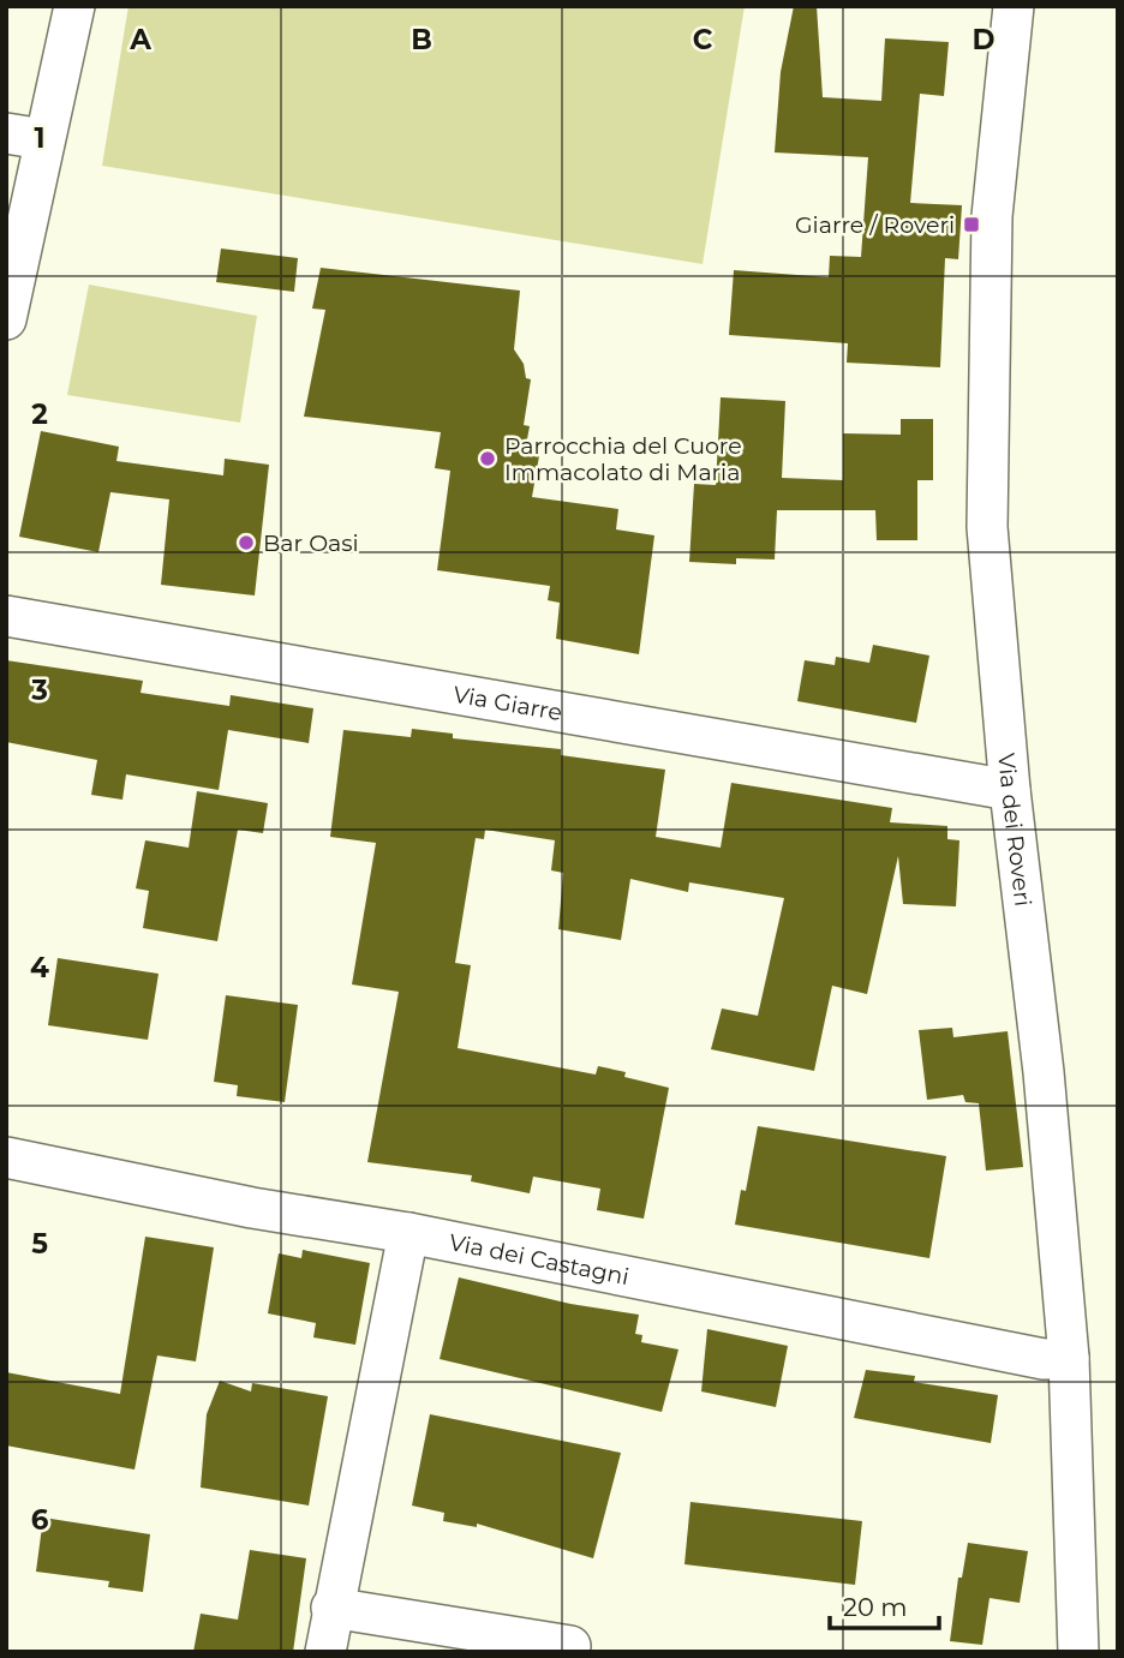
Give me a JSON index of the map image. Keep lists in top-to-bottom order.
{
  "streets": {
    "street": ["Via Giarre", "Via dei Roveri", "Via dei Castagni"]
  },
  "crossings": [
    ["Via Giarre", "Via dei Roveri"],
    ["Via dei Roveri", "Via dei Castagni"]
  ],
  "places": {
    "transit": ["Giarre / Roveri"],
    "other": ["Parrocchia del Cuore Immacolato di Maria", "Bar Oasi"]
  },
  "scale_bar": "20 m",
  "grid": {
    "columns": [
      "A",
      "B",
      "C",
      "D"
    ],
    "rows": [
      "1",
      "2",
      "3",
      "4",
      "5",
      "6"
    ]
  }
}
